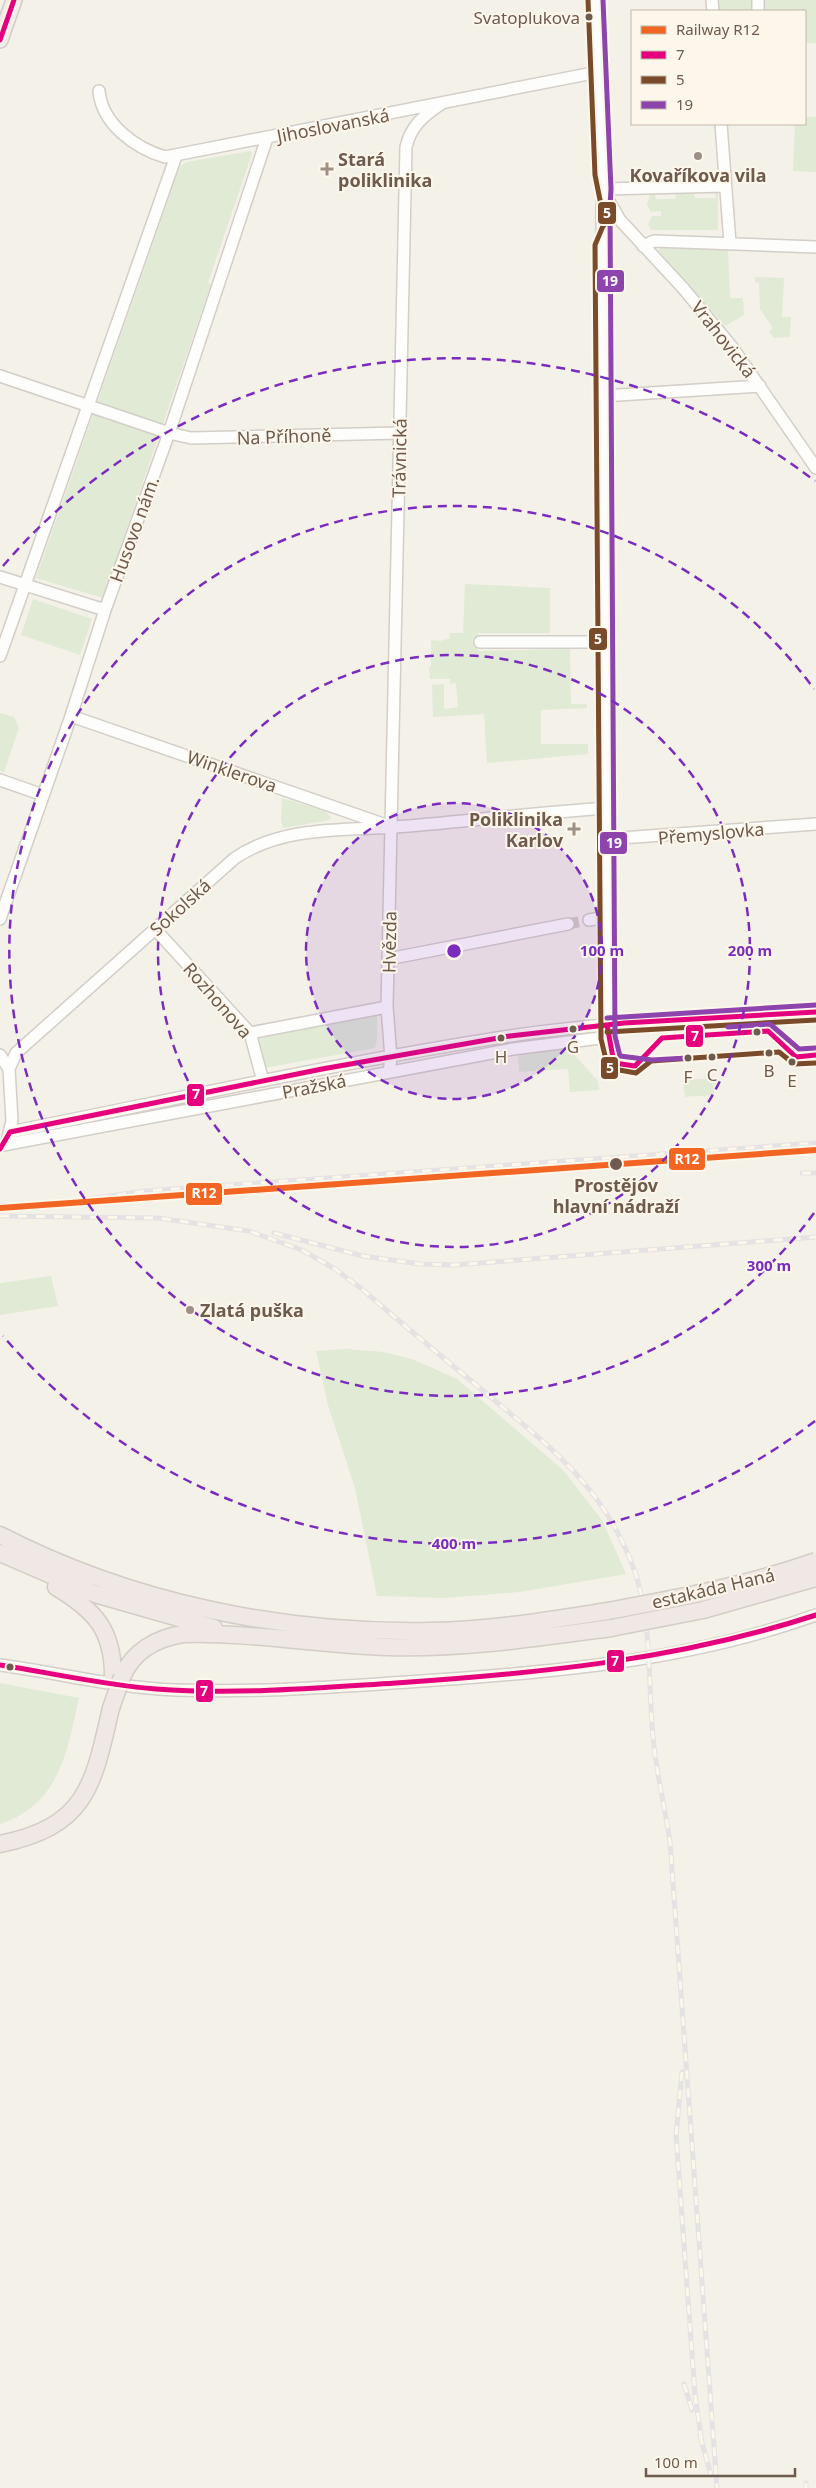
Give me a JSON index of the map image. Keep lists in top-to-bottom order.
{
  "streets": {
    "highway": ["estakáda Haná"],
    "street": [
      "Jihoslovanská",
      "Vrahovická",
      "Na Příhoně",
      "Trávnická",
      "Husovo nám.",
      "Winklerova",
      "Přemyslovka",
      "Sokolská",
      "Hvězda",
      "Rozhonova",
      "Pražská"
    ]
  },
  "crossings": [
    ["Jihoslovanská", "Trávnická"],
    ["Jihoslovanská", "Husovo nám."],
    ["Na Příhoně", "Trávnická"],
    ["Na Příhoně", "Husovo nám."],
    ["Trávnická", "Winklerova"],
    ["Trávnická", "Sokolská"],
    ["Trávnická", "Hvězda"],
    ["Husovo nám.", "Winklerova"],
    ["Winklerova", "Sokolská"],
    ["Winklerova", "Hvězda"],
    ["Sokolská", "Hvězda"],
    ["Sokolská", "Rozhonova"],
    ["Hvězda", "Pražská"],
    ["Rozhonova", "Pražská"]
  ],
  "places": {
    "other": [
      "Svatoplukova",
      "Kovaříkova vila",
      "G",
      "H",
      "B",
      "C",
      "F",
      "E",
      "Prostějov hlavní nádraží",
      "Zlatá puška"
    ],
    "health": ["Stará poliklinika", "Poliklinika Karlov"]
  },
  "lines": [
    "transit line 7",
    "transit line 5",
    "transit line 19",
    "rail line R12"
  ],
  "legend": [
    "Railway R12",
    "7",
    "5",
    "19"
  ],
  "scale_bar": "100 m",
  "rings": [
    "100 m",
    "200 m",
    "300 m",
    "400 m"
  ]
}
